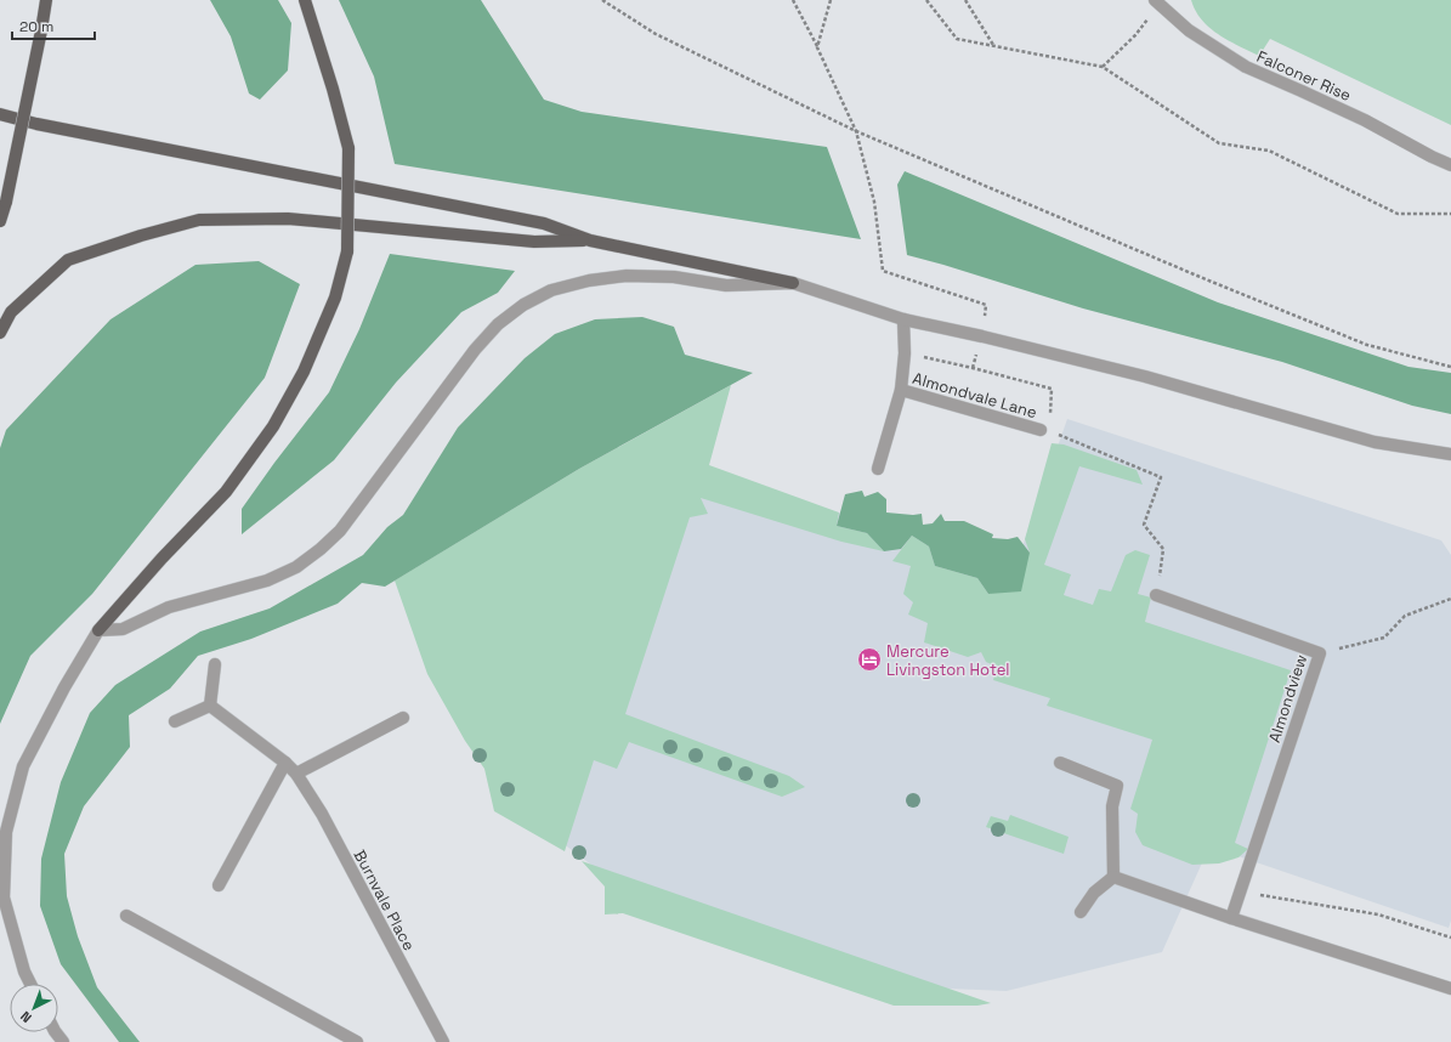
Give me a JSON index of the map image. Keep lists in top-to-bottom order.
{
  "streets": {
    "street": [
      "Falconer Rise",
      "Almondvale Lane",
      "Almondview",
      "Burnvale Place"
    ]
  },
  "places": {
    "hotel": ["Mercure Livingston Hotel"]
  },
  "scale_bar": "20 m",
  "north": "bottom left"
}
